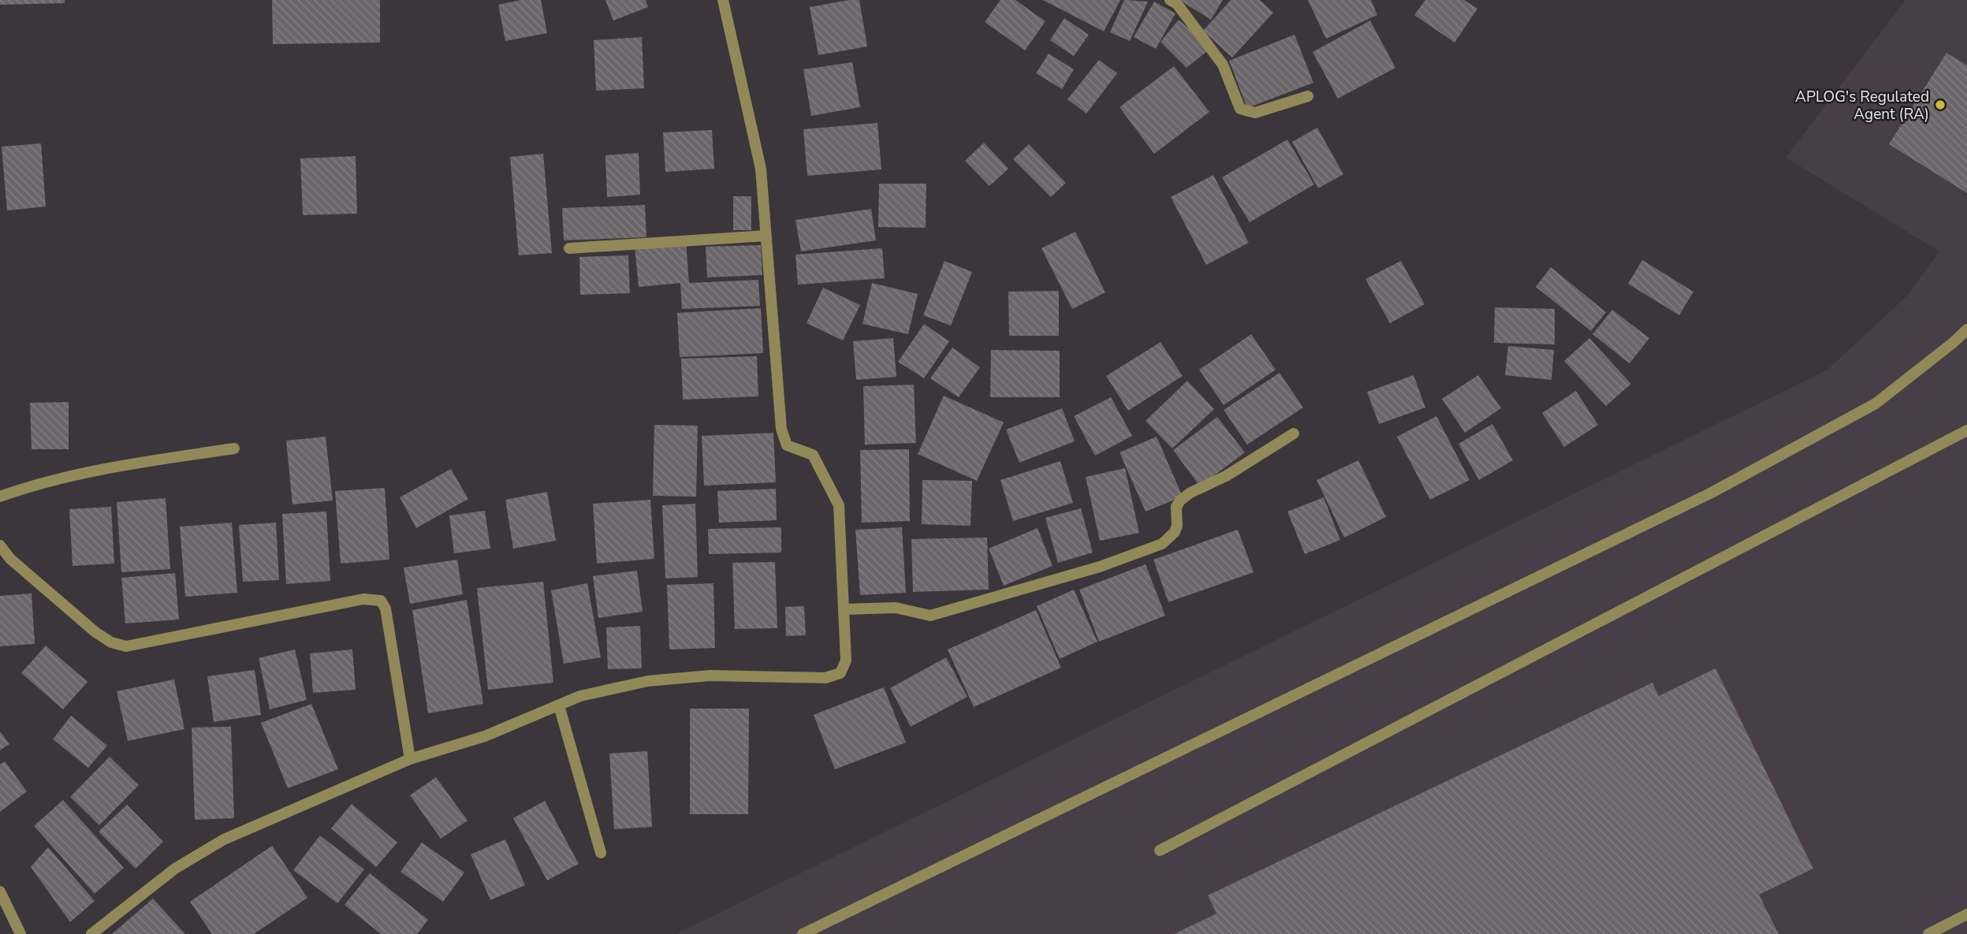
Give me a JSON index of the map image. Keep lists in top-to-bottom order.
{
  "places": ["APLOG's Regulated Agent (RA)"]
}
